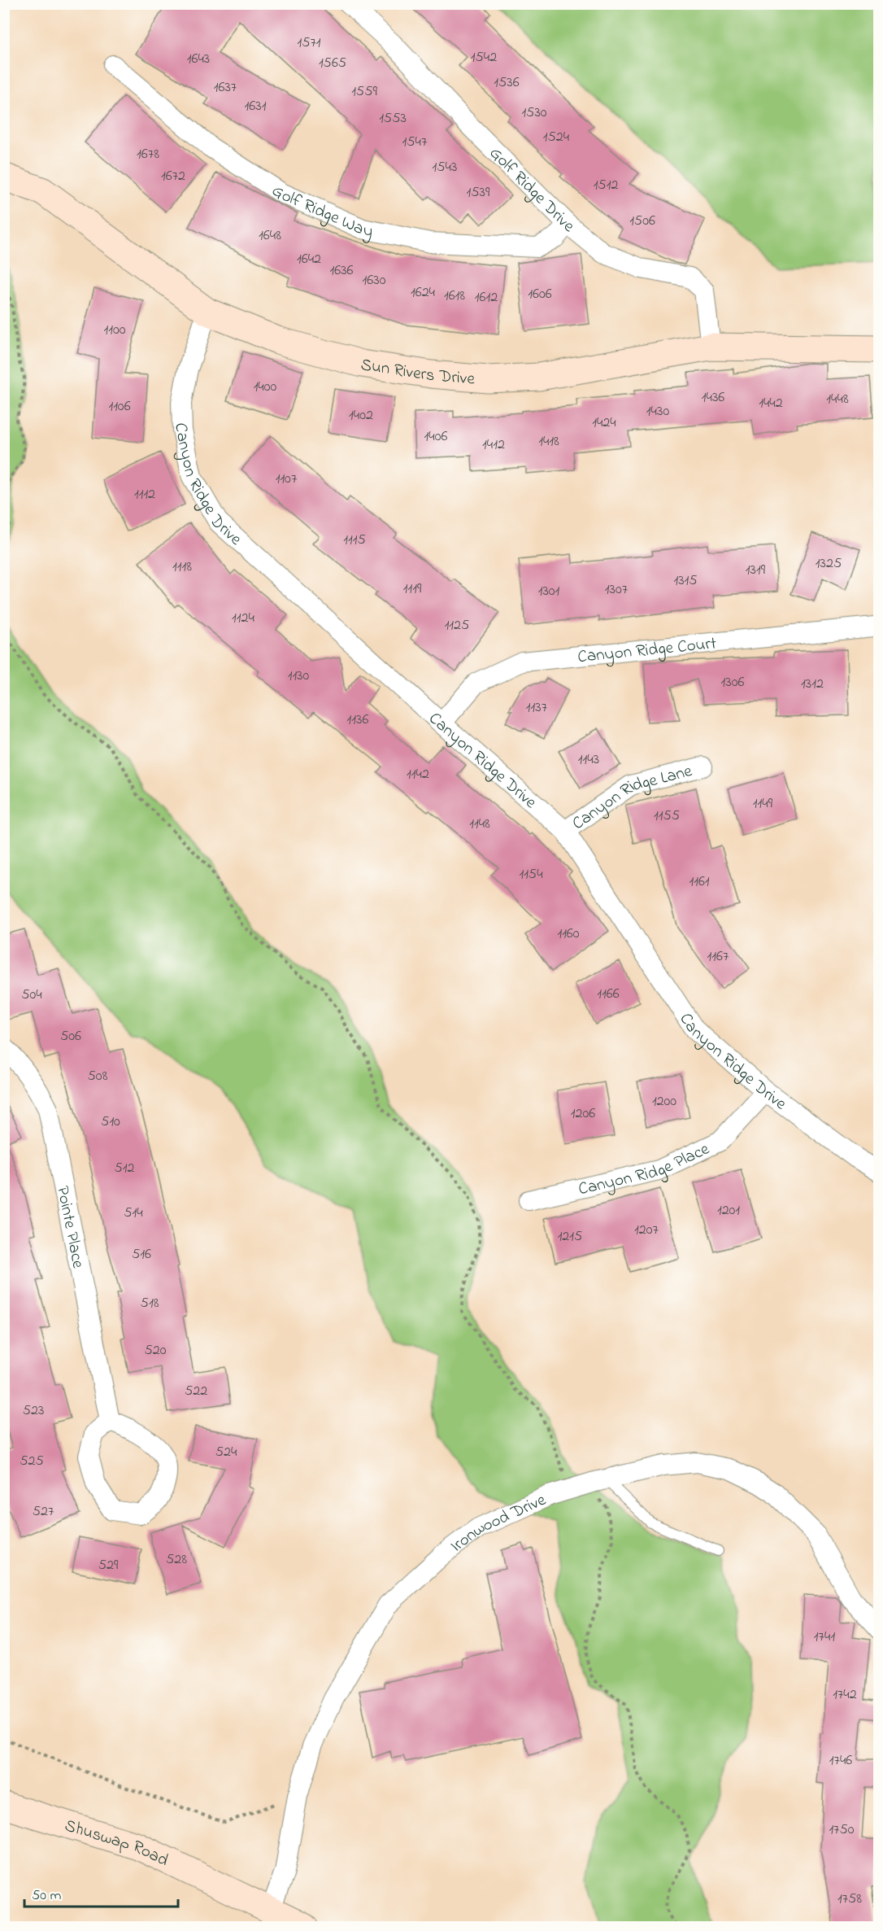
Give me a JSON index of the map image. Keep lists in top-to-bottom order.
{
  "streets": {
    "street": [
      "Golf Ridge Drive",
      "Golf Ridge Way",
      "Sun Rivers Drive",
      "Canyon Ridge Drive",
      "Canyon Ridge Court",
      "Canyon Ridge Lane",
      "Canyon Ridge Place",
      "Pointe Place",
      "Ironwood Drive",
      "Shuswap Road"
    ]
  },
  "crossings": [
    ["Golf Ridge Drive", "Golf Ridge Way"],
    ["Golf Ridge Drive", "Sun Rivers Drive"],
    ["Sun Rivers Drive", "Canyon Ridge Drive"],
    ["Canyon Ridge Drive", "Canyon Ridge Court"],
    ["Canyon Ridge Drive", "Canyon Ridge Lane"],
    ["Canyon Ridge Drive", "Canyon Ridge Place"],
    ["Ironwood Drive", "Shuswap Road"]
  ],
  "house_numbers": [
    "1571",
    "1542",
    "1643",
    "1565",
    "1536",
    "1637",
    "1559",
    "1631",
    "1530",
    "1553",
    "1524",
    "1547",
    "1678",
    "1543",
    "1672",
    "1512",
    "1539",
    "1506",
    "1648",
    "1642",
    "1636",
    "1630",
    "1624",
    "1606",
    "1618",
    "1612",
    "1100",
    "1400",
    "1436",
    "1448",
    "1442",
    "1106",
    "1430",
    "1402",
    "1424",
    "1406",
    "1418",
    "1412",
    "1107",
    "1112",
    "1115",
    "1325",
    "1118",
    "1319",
    "1315",
    "1119",
    "1307",
    "1301",
    "1124",
    "1125",
    "1130",
    "1306",
    "1312",
    "1137",
    "1136",
    "1143",
    "1142",
    "1149",
    "1155",
    "1148",
    "1154",
    "1161",
    "1160",
    "1167",
    "1166",
    "504",
    "506",
    "508",
    "1200",
    "1206",
    "510",
    "512",
    "1201",
    "514",
    "1207",
    "1215",
    "516",
    "518",
    "520",
    "522",
    "523",
    "524",
    "525",
    "527",
    "528",
    "529",
    "1741",
    "1742",
    "1746",
    "1750",
    "1758"
  ],
  "scale_bar": "50 m"
}
